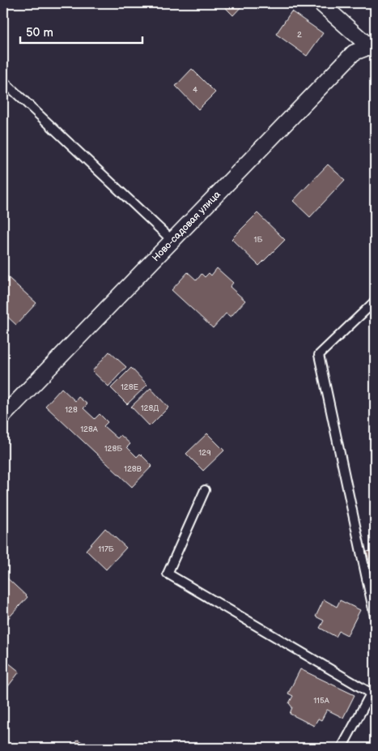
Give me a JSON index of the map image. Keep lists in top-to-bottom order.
{
  "streets": {
    "street": ["Ново-садовая улица"]
  },
  "house_numbers": [
    "2",
    "4",
    "1Б",
    "128Е",
    "128Д",
    "128",
    "128А",
    "128Б",
    "129",
    "128В",
    "117Б",
    "115А"
  ],
  "scale_bar": "50 m"
}
